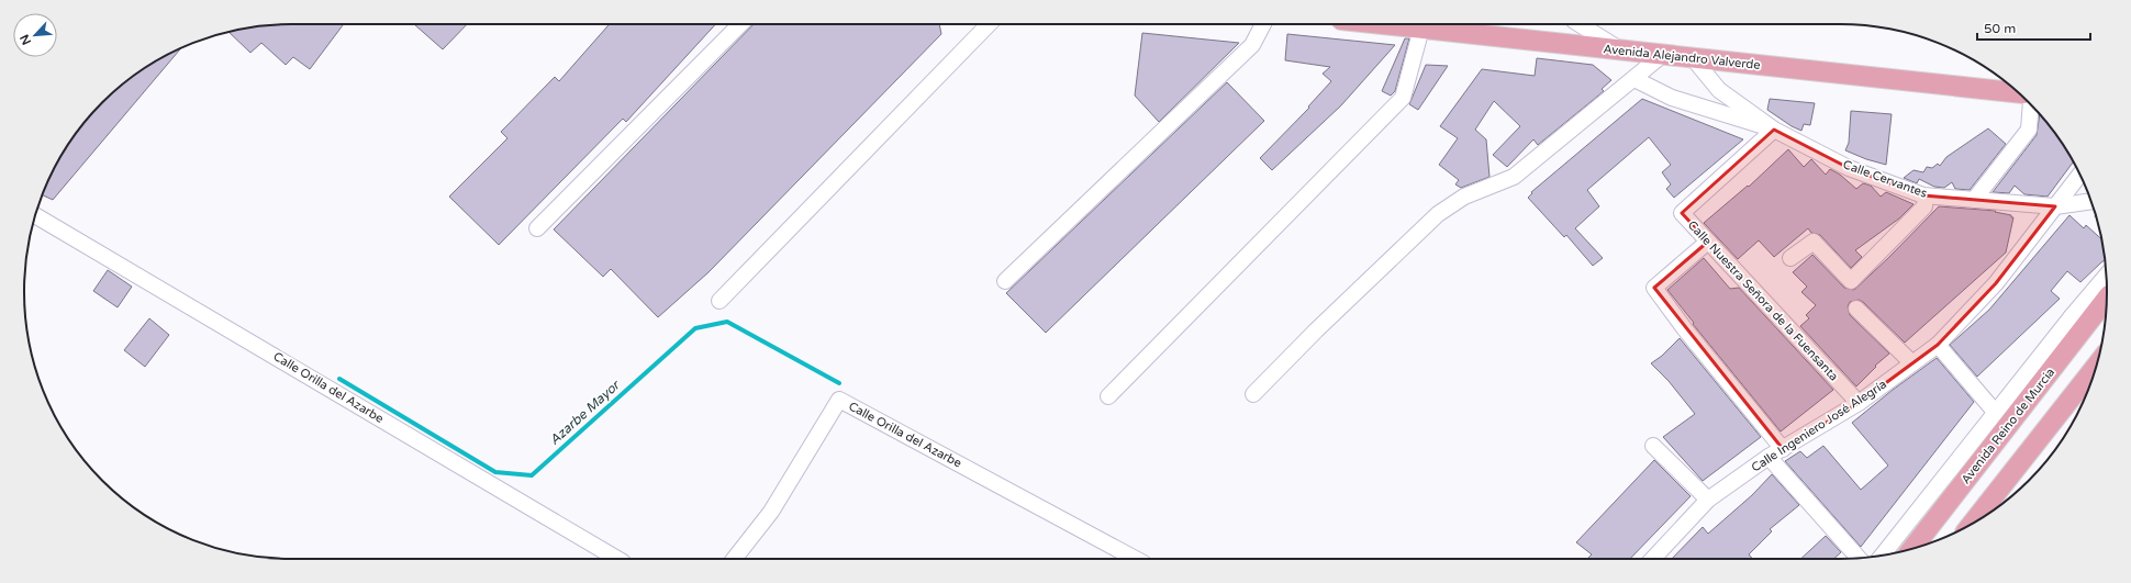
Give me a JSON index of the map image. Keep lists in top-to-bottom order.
{
  "streets": {
    "main road": ["Avenida Alejandro Valverde", "Avenida Reino de Murcia"],
    "street": [
      "Calle Cervantes",
      "Calle Nuestra Señora de la Fuensanta",
      "Calle Orilla del Azarbe",
      "Calle Ingeniero José Alegría"
    ]
  },
  "crossings": [
    ["Avenida Alejandro Valverde", "Calle Cervantes"],
    ["Calle Cervantes", "Calle Nuestra Señora de la Fuensanta"],
    ["Calle Cervantes", "Calle Ingeniero José Alegría"],
    ["Calle Nuestra Señora de la Fuensanta", "Calle Ingeniero José Alegría"]
  ],
  "water": ["Azarbe Mayor"],
  "scale_bar": "50 m",
  "north": "bottom left"
}
